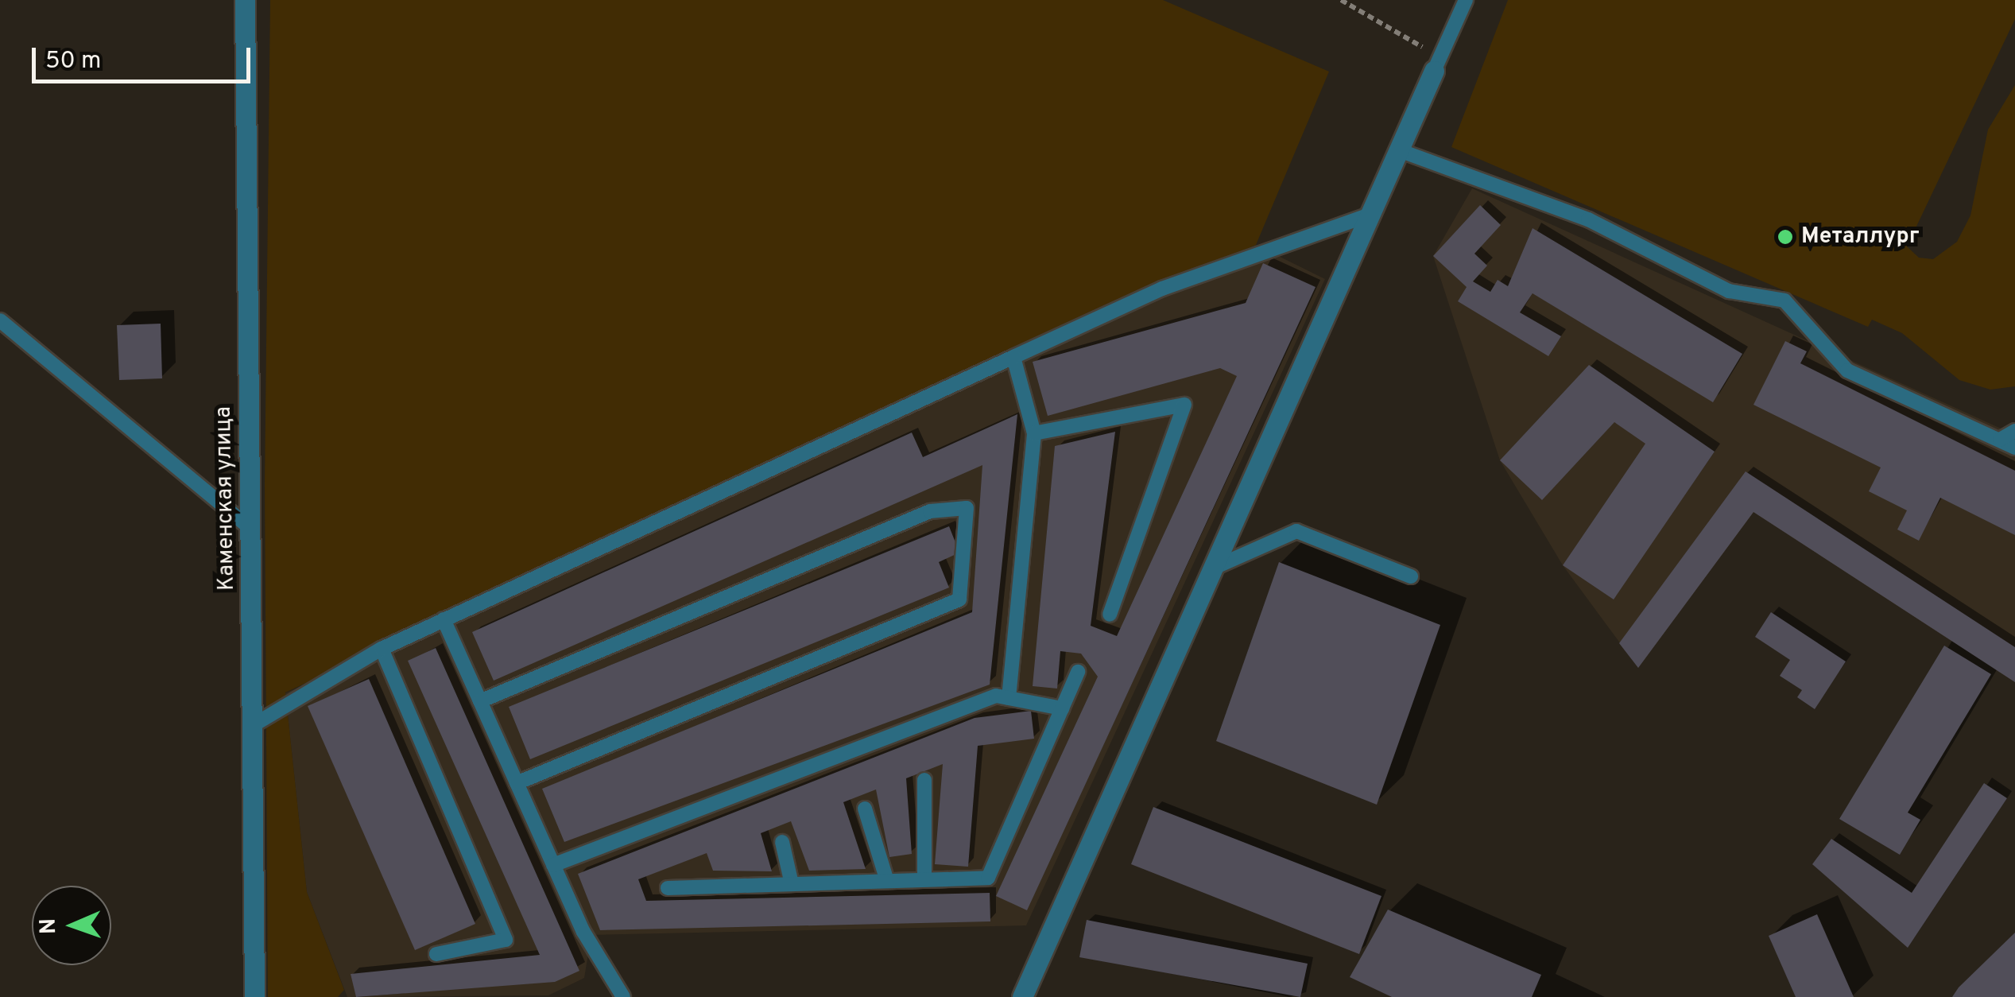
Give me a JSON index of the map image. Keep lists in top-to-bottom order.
{
  "streets": {
    "street": ["Каменская улица"]
  },
  "places": ["Металлург"],
  "scale_bar": "50 m",
  "north": "left"
}
